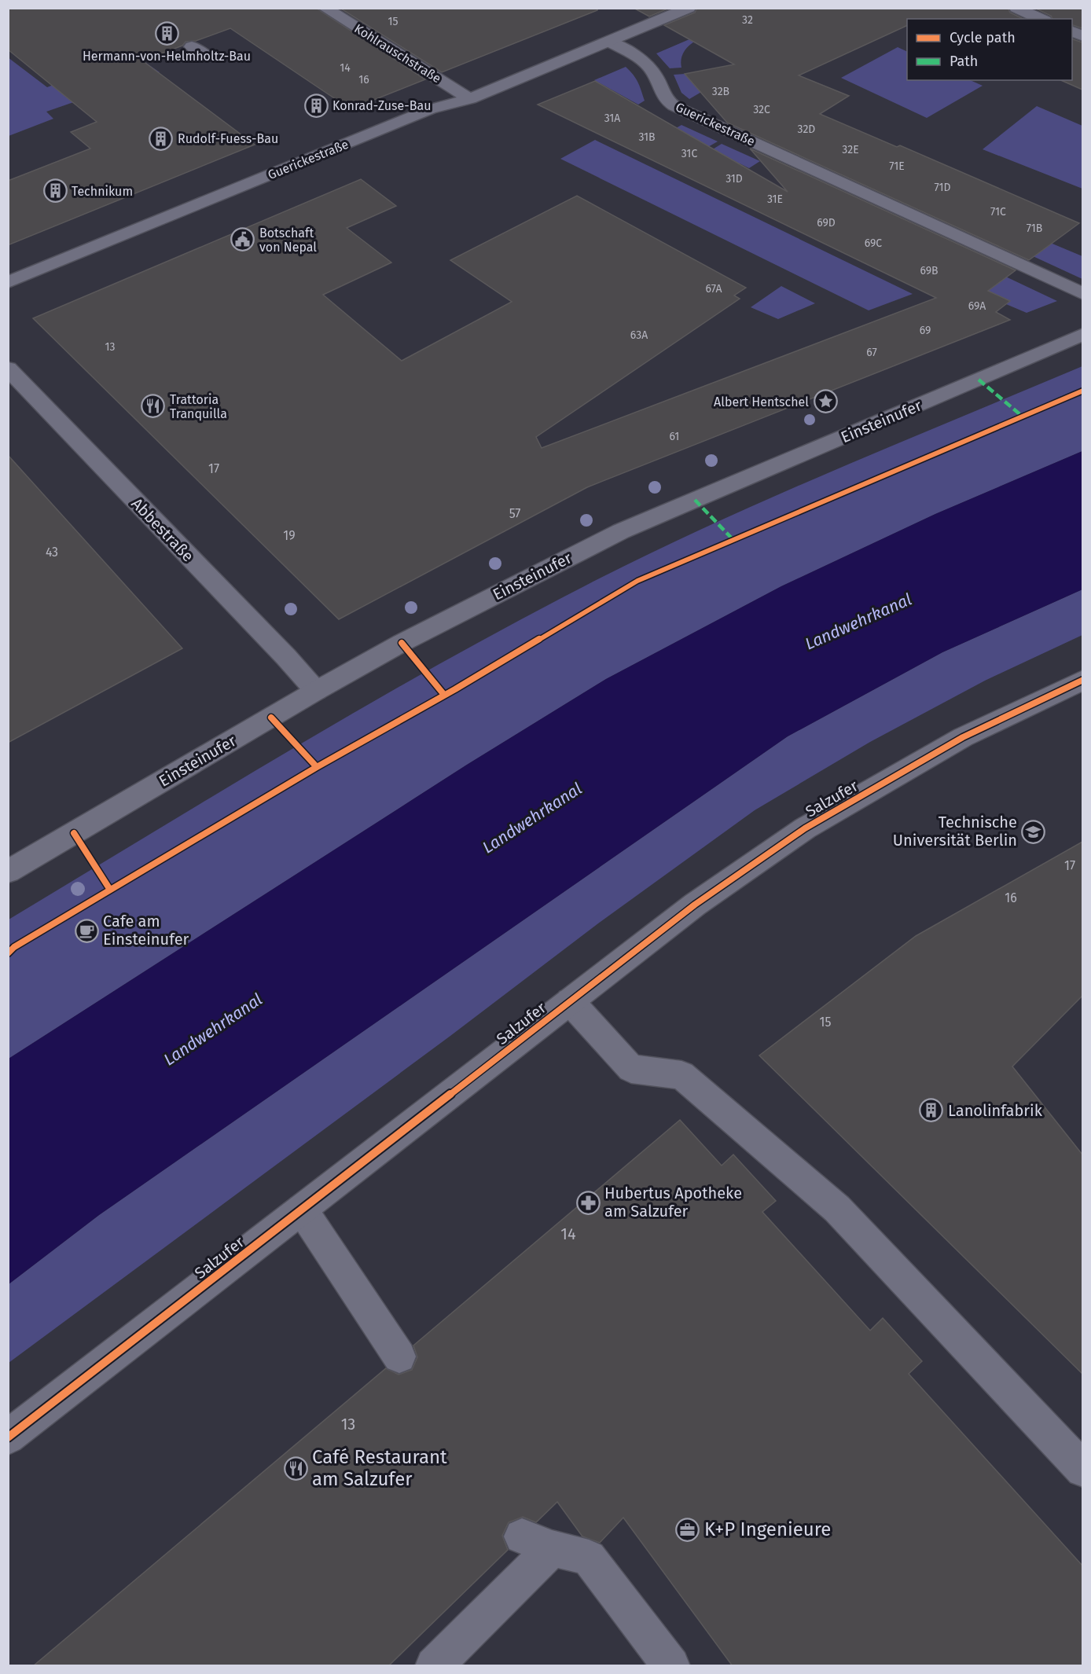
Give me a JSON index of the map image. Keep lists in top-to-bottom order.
{
  "streets": {
    "street": [
      "Kohlrauschstraße",
      "Guerickestraße",
      "Einsteinufer",
      "Abbestraße",
      "Salzufer"
    ]
  },
  "crossings": [
    ["Kohlrauschstraße", "Guerickestraße"],
    ["Einsteinufer", "Abbestraße"]
  ],
  "water": ["Landwehrkanal"],
  "places": {
    "building": [
      "Hermann-von-Helmholtz-Bau",
      "Konrad-Zuse-Bau",
      "Rudolf-Fuess-Bau",
      "Technikum",
      "Lanolinfabrik"
    ],
    "public building": ["Botschaft von Nepal"],
    "place": ["Albert Hentschel"],
    "restaurant": ["Trattoria Tranquilla", "Café Restaurant am Salzufer"],
    "school or university": ["Technische Universität Berlin"],
    "cafe": ["Cafe am Einsteinufer"],
    "pharmacy": ["Hubertus Apotheke am Salzufer"],
    "office": ["K+P Ingenieure"]
  },
  "house_numbers": [
    "32",
    "15",
    "14",
    "16",
    "32B",
    "32C",
    "31A",
    "32D",
    "31B",
    "32E",
    "31C",
    "71E",
    "31D",
    "71D",
    "31E",
    "71C",
    "69D",
    "71B",
    "69C",
    "69B",
    "67A",
    "69A",
    "69",
    "63A",
    "13",
    "67",
    "61",
    "17",
    "57",
    "19",
    "43",
    "17",
    "16",
    "15",
    "14",
    "13"
  ],
  "legend": ["Cycle path", "Path"]
}
